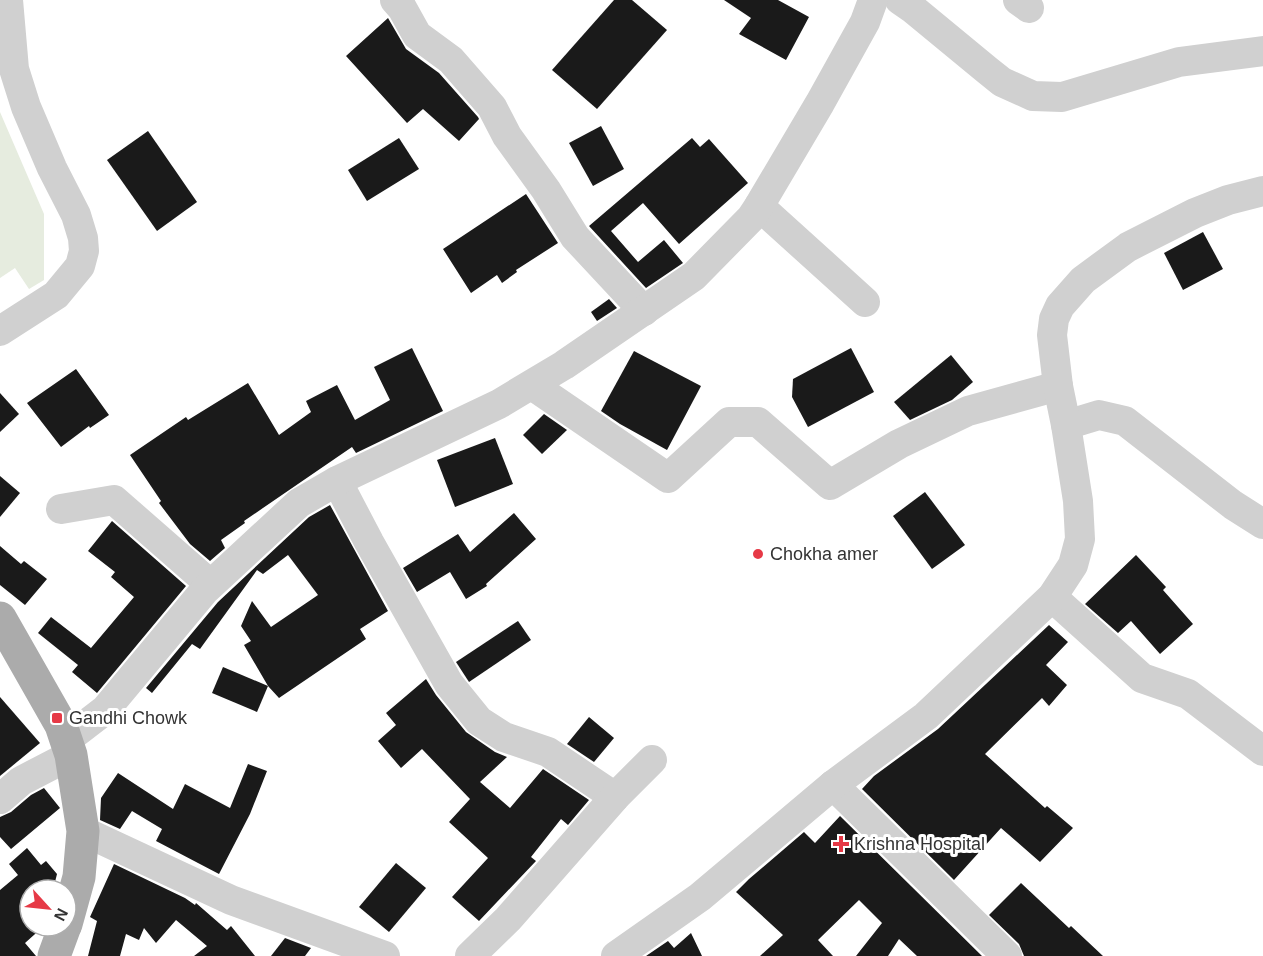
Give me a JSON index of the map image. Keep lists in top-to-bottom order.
{
  "places": {
    "other": ["Chokha amer"],
    "transit": ["Gandhi Chowk"],
    "health": ["Krishna Hospital"]
  },
  "north": "bottom right"
}
